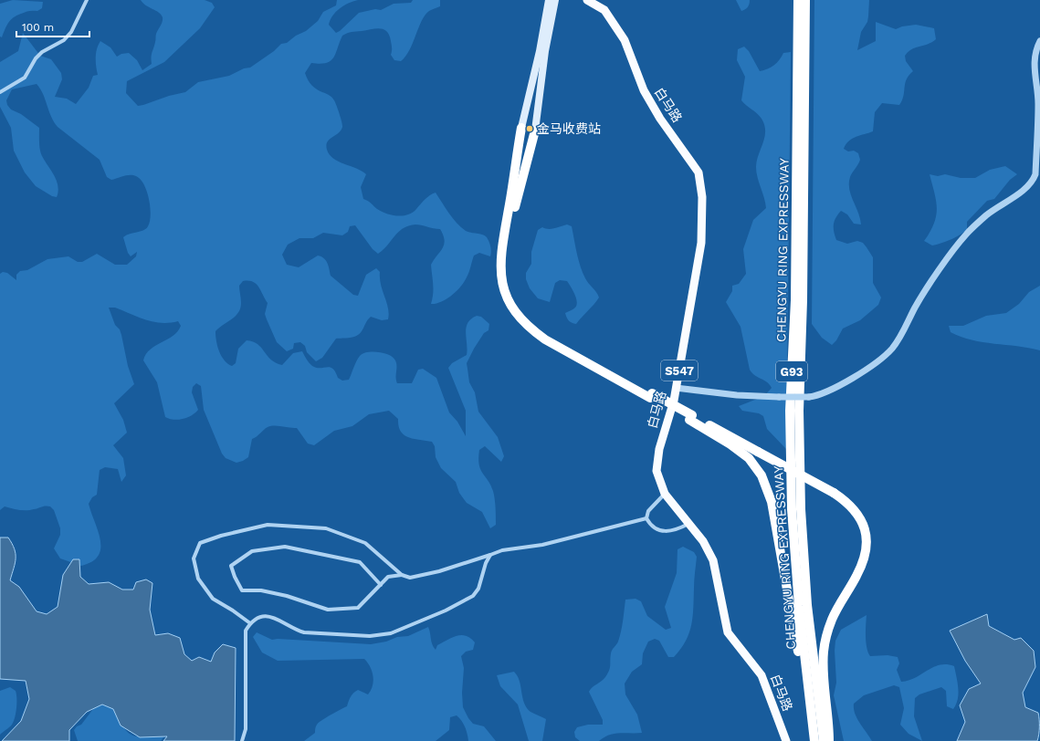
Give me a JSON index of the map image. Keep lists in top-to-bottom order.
{
  "streets": {
    "highway": ["CHENGYU RING EXPRESSWAY", "G93"],
    "main road": ["白马路", "S547"]
  },
  "places": ["金马收费站"],
  "scale_bar": "100 m"
}
